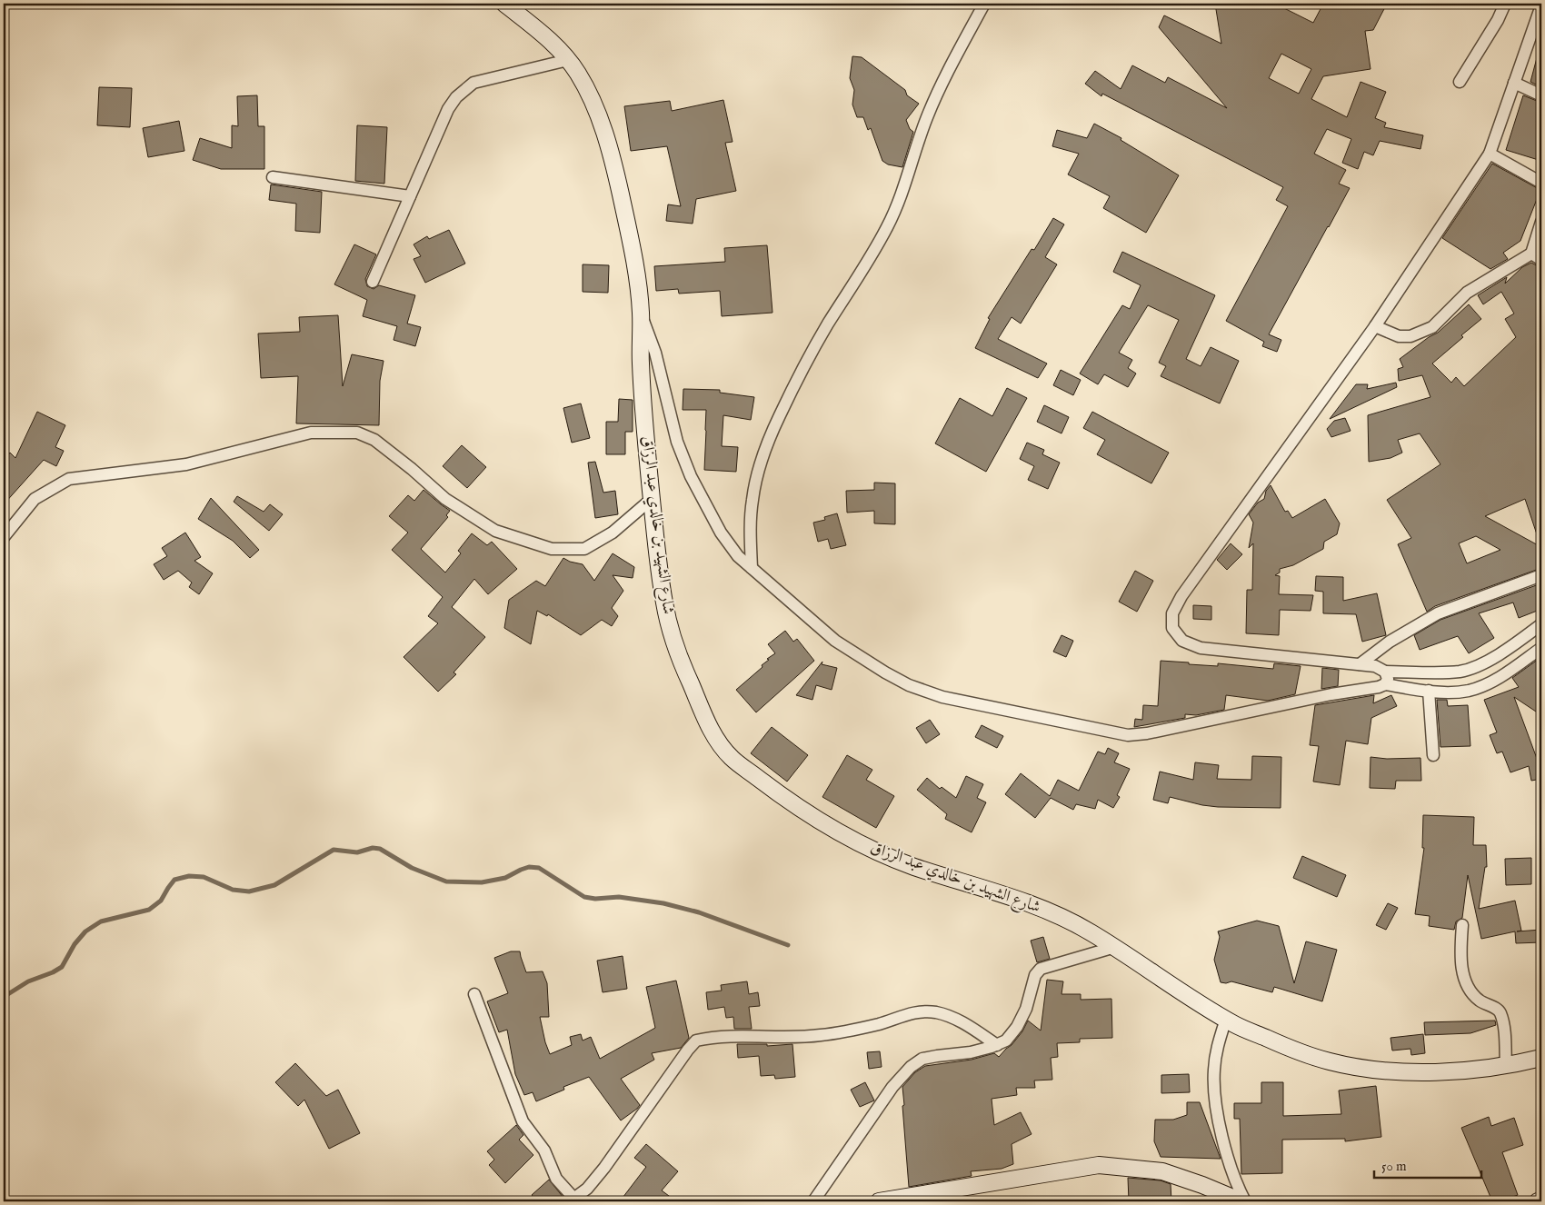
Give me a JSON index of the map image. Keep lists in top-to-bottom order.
{
  "streets": {
    "main road": ["شارع الشهيد بن خالدي عبد الرزاق"]
  },
  "scale_bar": "50 m"
}
